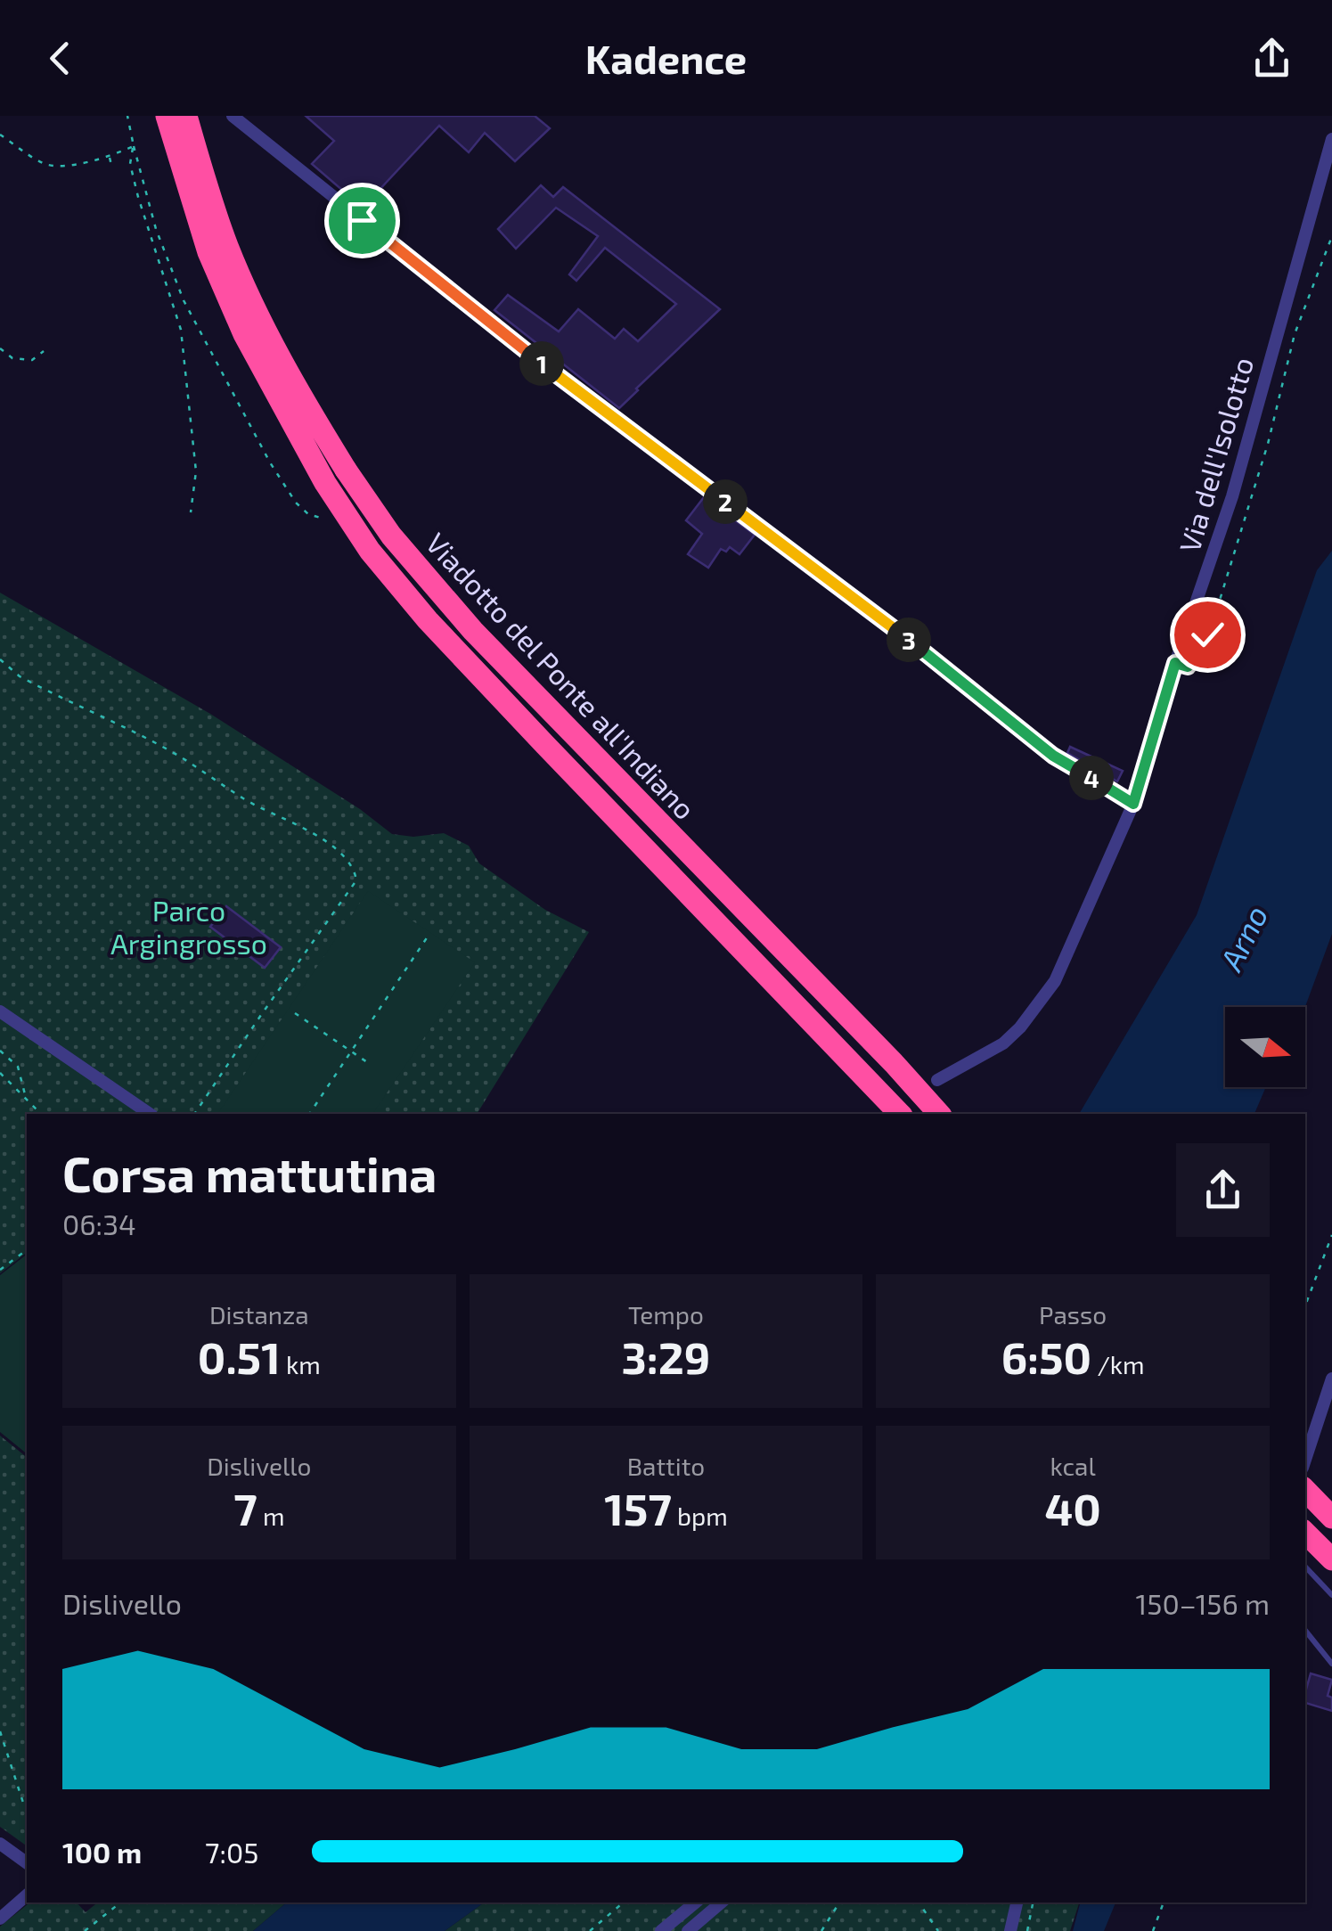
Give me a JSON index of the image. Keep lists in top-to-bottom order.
{
  "streets": {
    "highway": ["Viadotto del Ponte all'Indiano"],
    "street": ["Via dell'Isolotto"]
  },
  "water": ["Arno"],
  "parks": ["Parco Argingrosso"],
  "north": "right",
  "page": {
    "header": "Kadence",
    "pins": [
      "1",
      "2",
      "3",
      "4"
    ],
    "heading": ["Corsa mattutina", "06:34"],
    "stats": [
      ["Distanza", "0.51 km"],
      ["Tempo", "3:29"],
      ["Passo", "6:50 /km"],
      ["Dislivello", "7 m"],
      ["Battito", "157 bpm"],
      ["kcal", "40"]
    ],
    "chart": ["Dislivello", "150–156 m"],
    "list": [
      {
        "name": "100 m",
        "note": "7:05"
      }
    ]
  }
}
